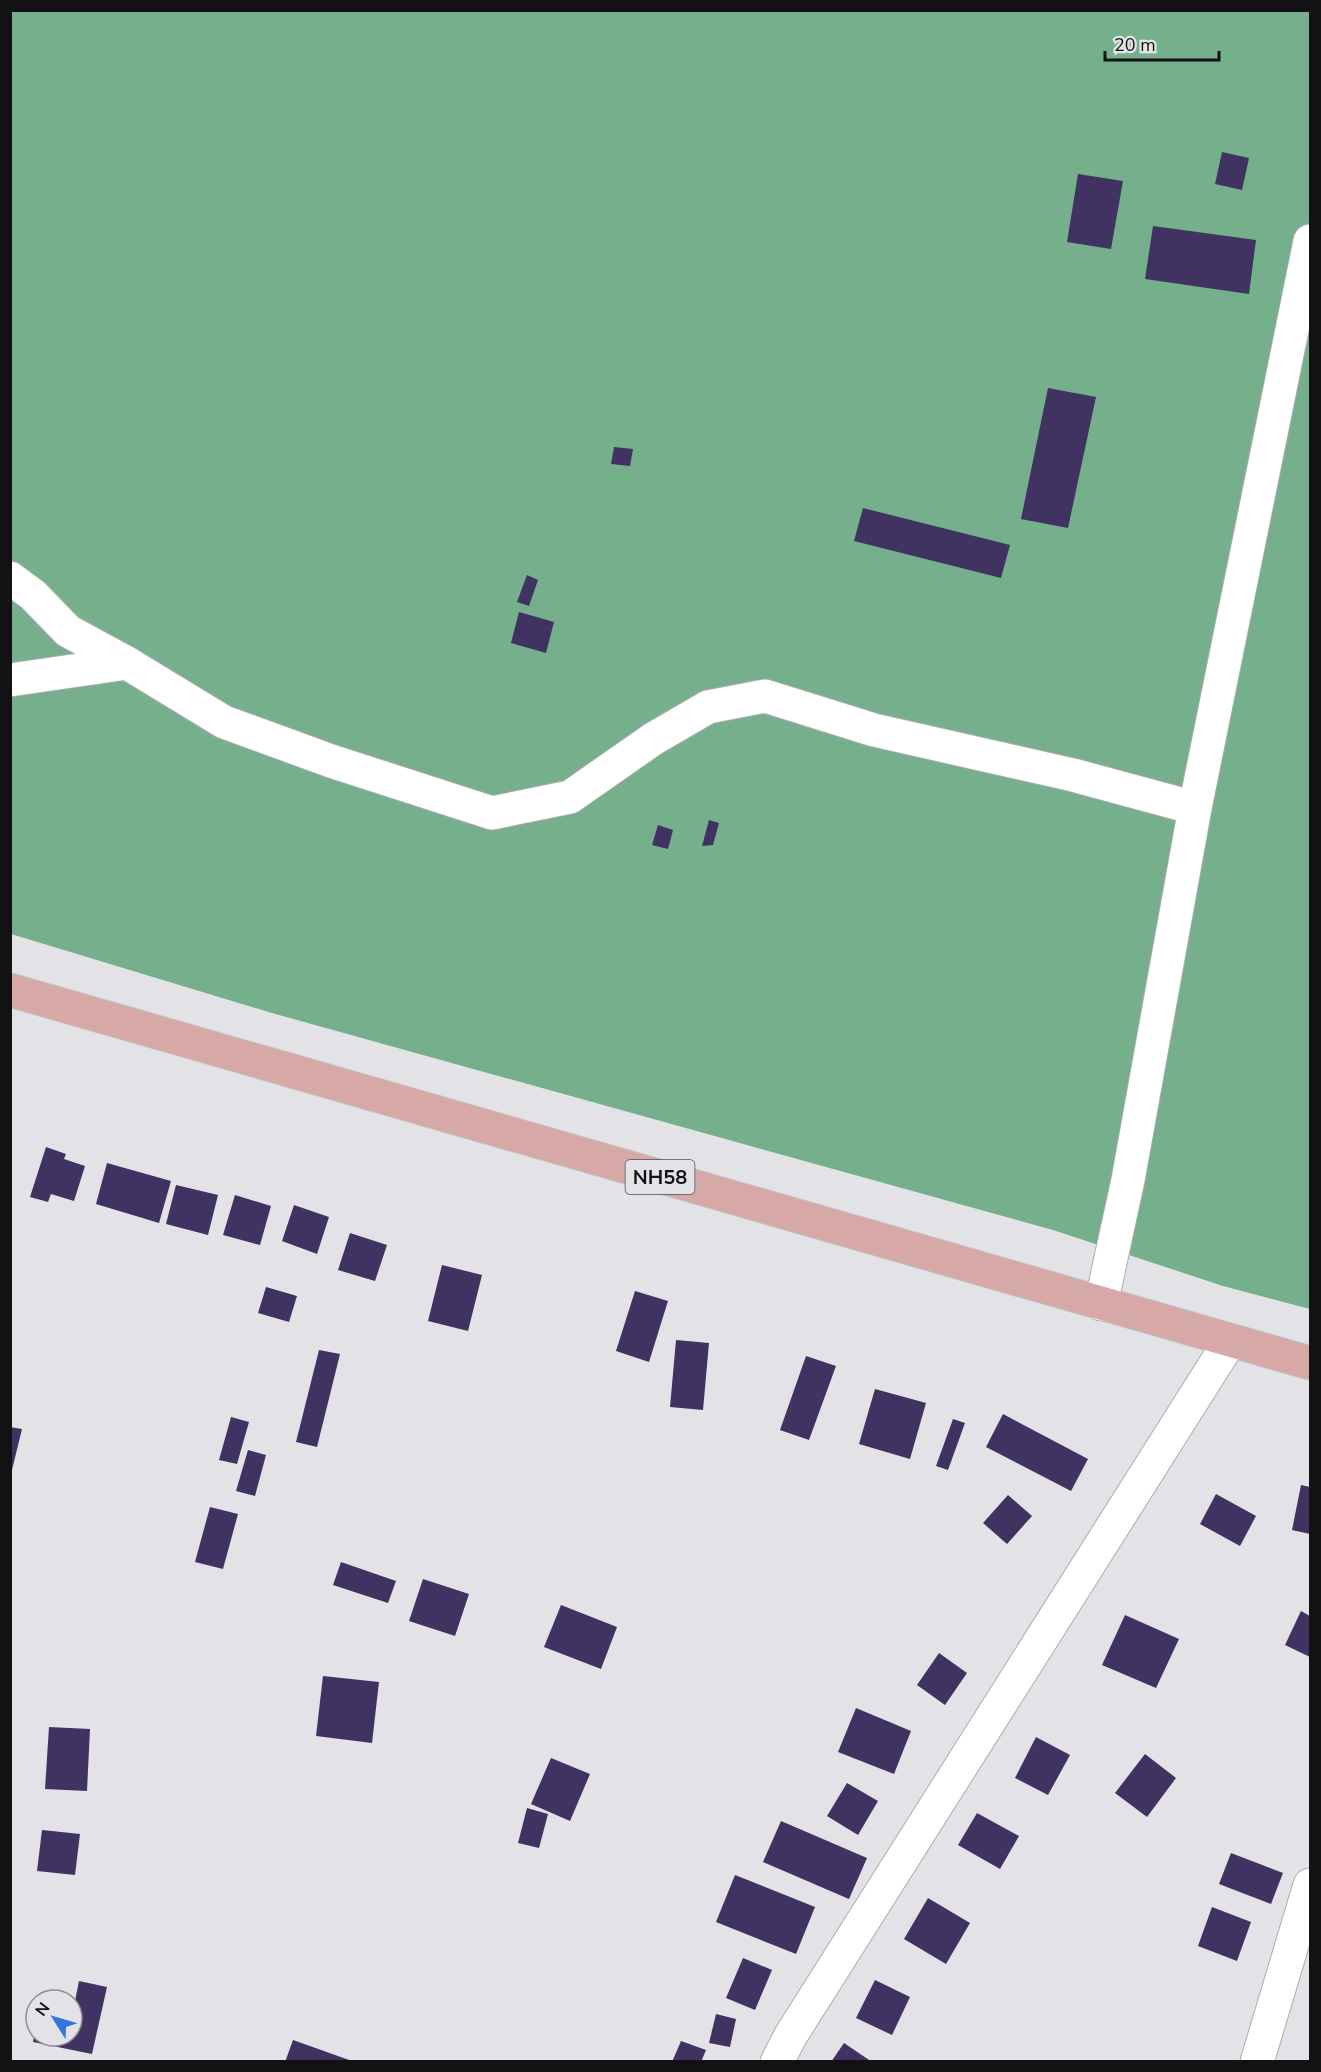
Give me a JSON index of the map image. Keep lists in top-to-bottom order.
{
  "streets": {
    "main road": ["NH58"]
  },
  "scale_bar": "20 m",
  "north": "top left"
}
